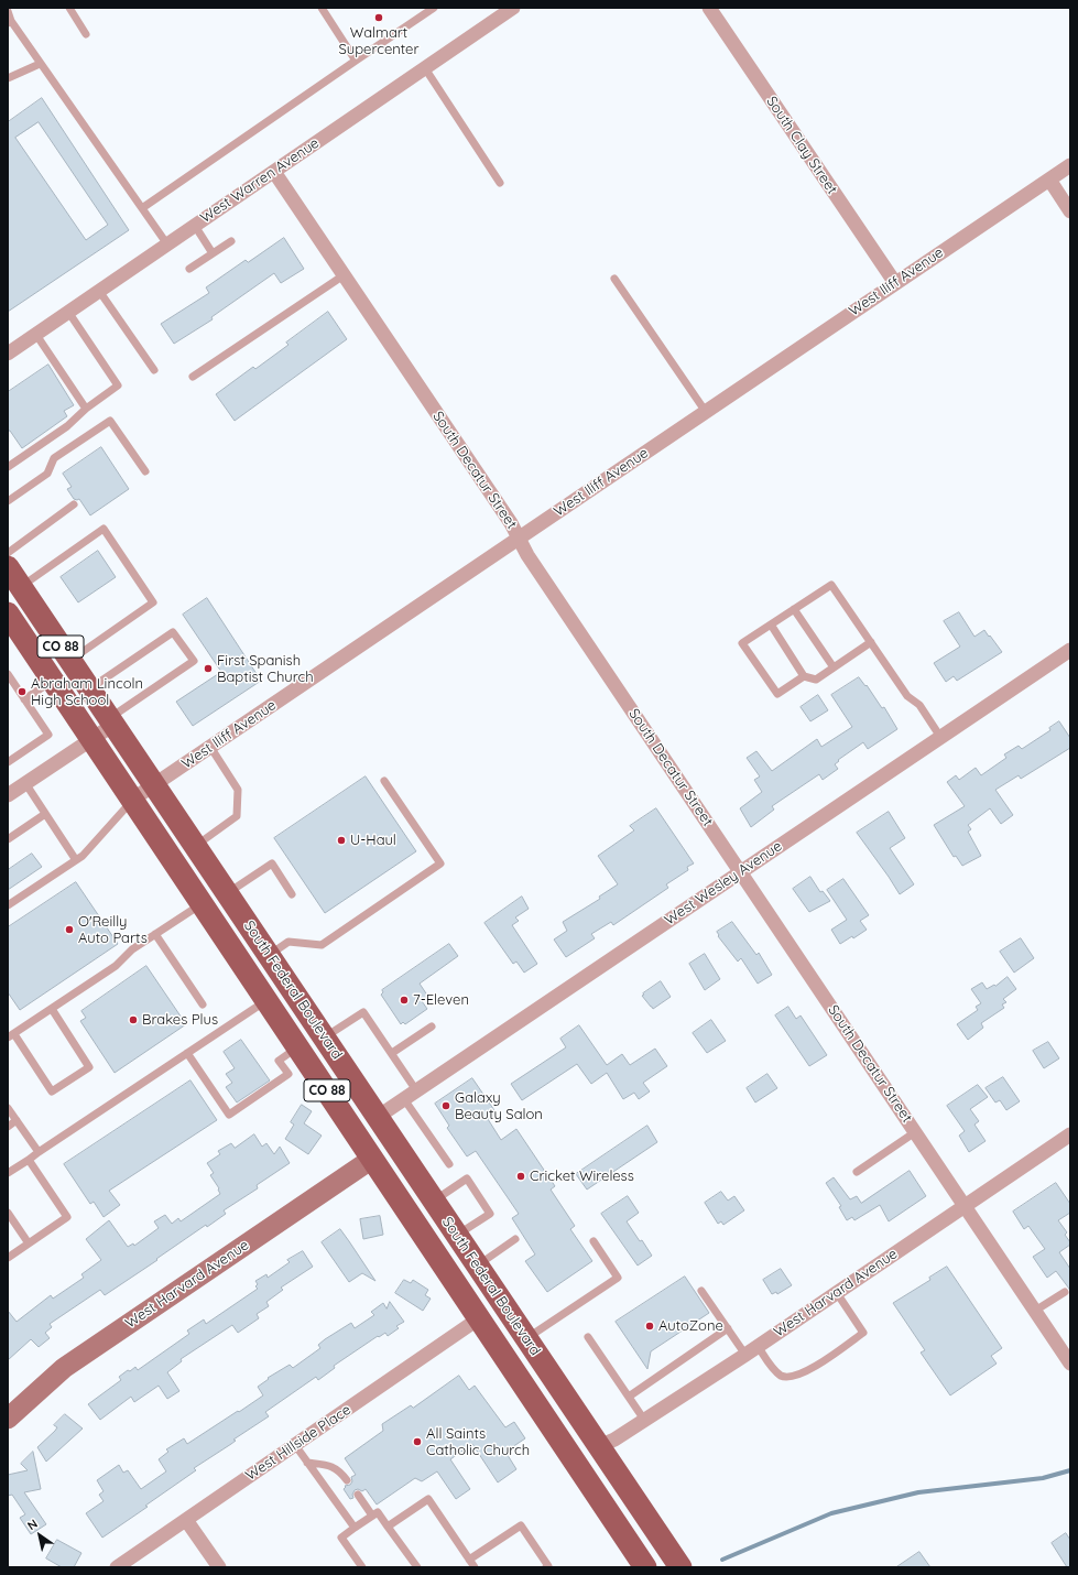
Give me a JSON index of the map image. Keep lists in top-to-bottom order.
{
  "streets": {
    "main road": ["CO 88", "South Federal Boulevard"],
    "street": [
      "South Clay Street",
      "West Warren Avenue",
      "West Iliff Avenue",
      "South Decatur Street",
      "West Wesley Avenue",
      "West Harvard Avenue",
      "West Hillside Place"
    ]
  },
  "crossings": [
    ["South Clay Street", "West Iliff Avenue"],
    ["West Warren Avenue", "South Decatur Street"],
    ["West Iliff Avenue", "South Decatur Street"],
    ["West Iliff Avenue", "South Federal Boulevard"],
    ["South Decatur Street", "West Wesley Avenue"],
    ["South Decatur Street", "West Harvard Avenue"],
    ["West Wesley Avenue", "South Federal Boulevard"],
    ["South Federal Boulevard", "West Harvard Avenue"],
    ["South Federal Boulevard", "West Hillside Place"]
  ],
  "places": [
    "Walmart Supercenter",
    "First Spanish Baptist Church",
    "Abraham Lincoln High School",
    "U-Haul",
    "O'Reilly Auto Parts",
    "7-Eleven",
    "Brakes Plus",
    "Galaxy Beauty Salon",
    "Cricket Wireless",
    "AutoZone",
    "All Saints Catholic Church"
  ],
  "north": "top left"
}
